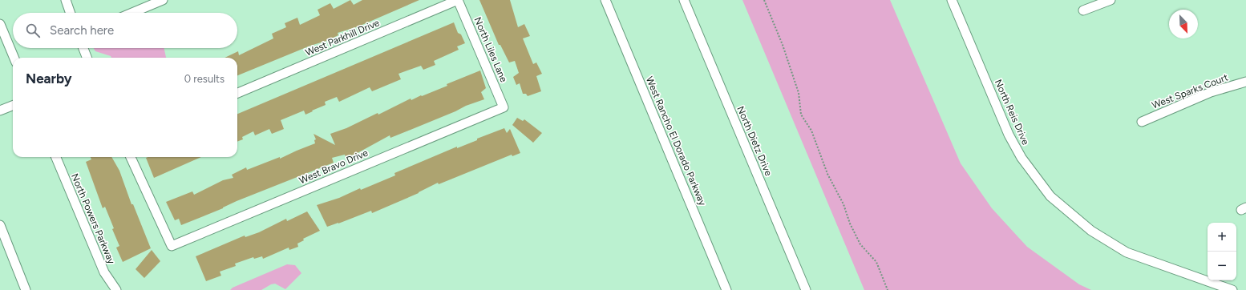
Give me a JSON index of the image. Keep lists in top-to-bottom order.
{
  "streets": {
    "street": [
      "West Parkhill Drive",
      "North Liles Lane",
      "West Sparks Court",
      "North Reis Drive",
      "West Rancho El Dorado Parkway",
      "North Dietz Drive",
      "West Bravo Drive",
      "North Powers Parkway"
    ]
  },
  "crossings": [
    ["West Parkhill Drive", "North Liles Lane"],
    ["North Liles Lane", "West Bravo Drive"]
  ],
  "north": "bottom right",
  "page": {
    "search": "Search here",
    "heading": ["Nearby", "0 results"],
    "map_buttons": ["+", "−"]
  }
}
